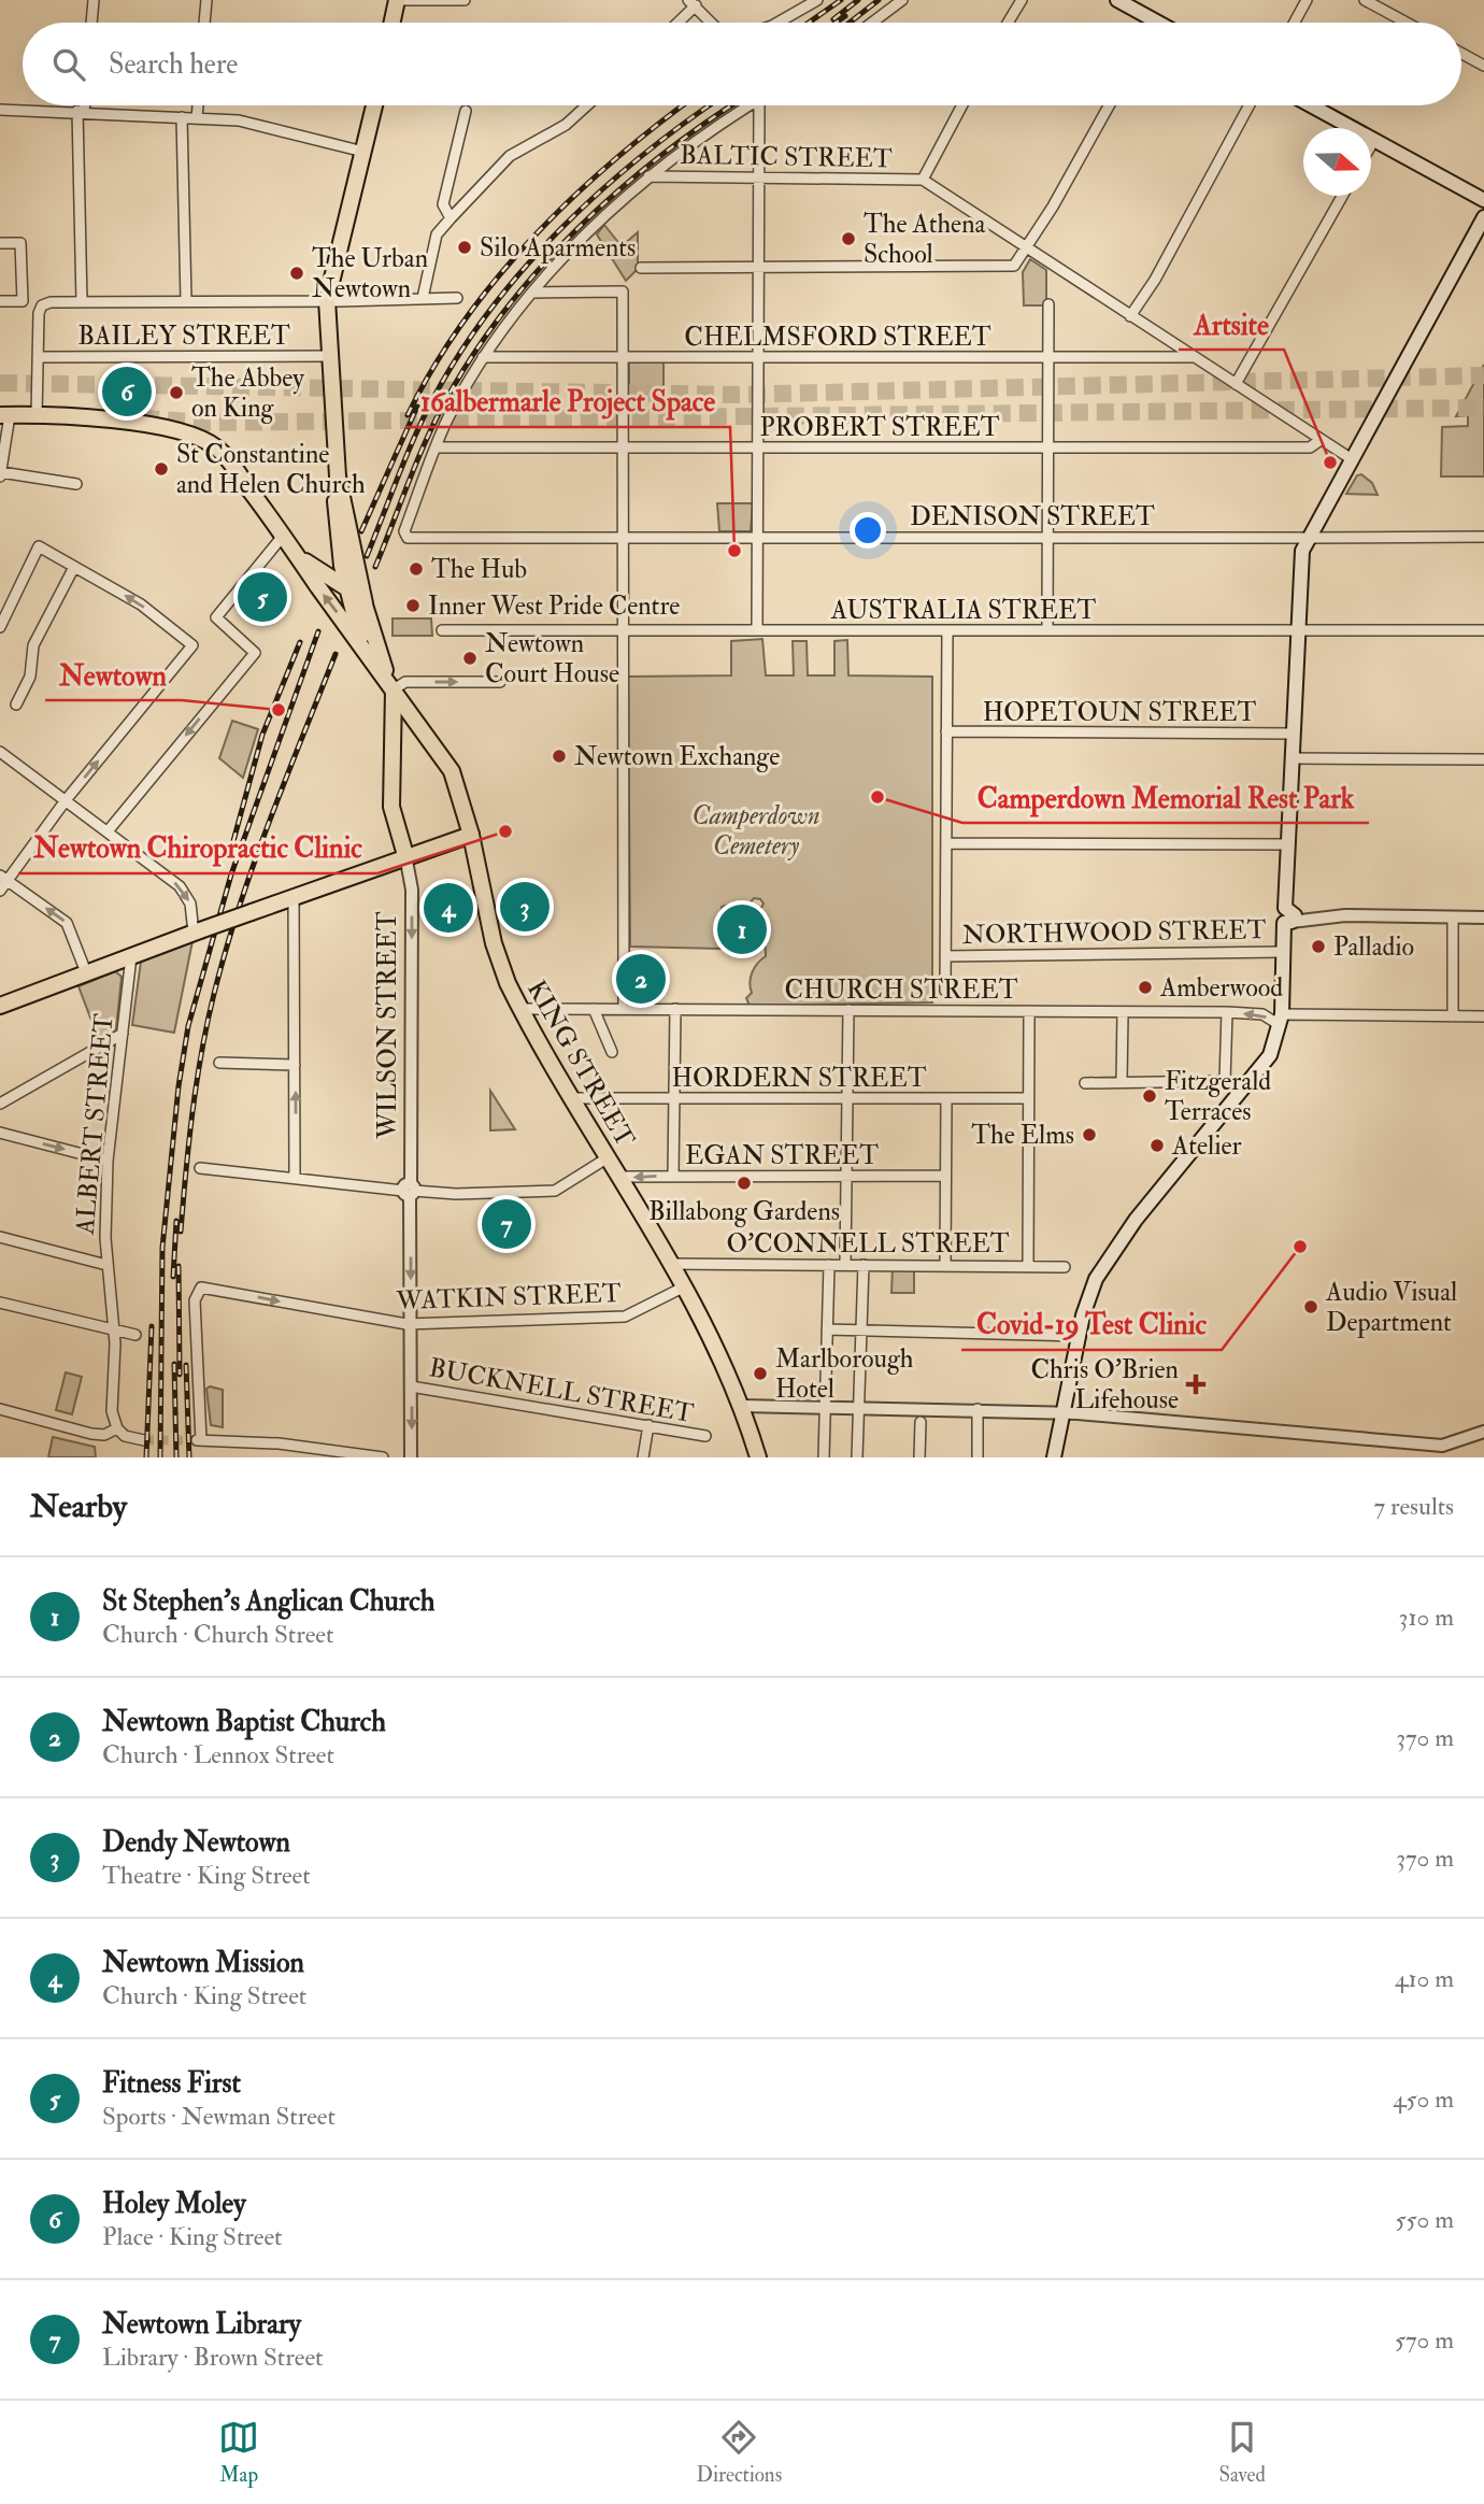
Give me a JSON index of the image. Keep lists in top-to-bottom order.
{
  "streets": {
    "main road": ["WILSON STREET", "KING STREET"],
    "street": [
      "BALTIC STREET",
      "BAILEY STREET",
      "CHELMSFORD STREET",
      "PROBERT STREET",
      "DENISON STREET",
      "AUSTRALIA STREET",
      "HOPETOUN STREET",
      "NORTHWOOD STREET",
      "CHURCH STREET",
      "HORDERN STREET",
      "ALBERT STREET",
      "EGAN STREET",
      "O'CONNELL STREET",
      "WATKIN STREET",
      "BUCKNELL STREET"
    ]
  },
  "crossings": [
    ["PROBERT STREET", "DENISON STREET"],
    ["CHURCH STREET", "KING STREET"],
    ["WILSON STREET", "KING STREET"],
    ["WILSON STREET", "WATKIN STREET"],
    ["WILSON STREET", "BUCKNELL STREET"],
    ["KING STREET", "HORDERN STREET"],
    ["KING STREET", "EGAN STREET"],
    ["KING STREET", "O'CONNELL STREET"],
    ["KING STREET", "WATKIN STREET"]
  ],
  "one_way": ["WILSON STREET"],
  "parks": ["Camperdown Cemetery"],
  "places": {
    "other": [
      "The Athena School",
      "Silo Aparments",
      "The Urban Newtown",
      "The Abbey on King",
      "Artsite",
      "St Constantine and Helen Church",
      "16albermarle Project Space",
      "The Hub",
      "Inner West Pride Centre",
      "Newtown Court House",
      "Newtown",
      "Newtown Exchange",
      "Camperdown Memorial Rest Park",
      "Newtown Chiropractic Clinic",
      "Palladio",
      "Amberwood",
      "Fitzgerald Terraces",
      "The Elms",
      "Atelier",
      "Billabong Gardens",
      "Covid-19 Test Clinic",
      "Audio Visual Department",
      "Marlborough Hotel"
    ],
    "health": ["Chris O'Brien Lifehouse"]
  },
  "north": "right",
  "page": {
    "search": "Search here",
    "pins": [
      "6",
      "5",
      "3",
      "4",
      "1",
      "2",
      "7"
    ],
    "heading": ["Nearby", "7 results"],
    "list": [
      {
        "mark": "1",
        "name": "St Stephen’s Anglican Church",
        "note": "Church · Church Street",
        "value": "310 m"
      },
      {
        "mark": "2",
        "name": "Newtown Baptist Church",
        "note": "Church · Lennox Street",
        "value": "370 m"
      },
      {
        "mark": "3",
        "name": "Dendy Newtown",
        "note": "Theatre · King Street",
        "value": "370 m"
      },
      {
        "mark": "4",
        "name": "Newtown Mission",
        "note": "Church · King Street",
        "value": "410 m"
      },
      {
        "mark": "5",
        "name": "Fitness First",
        "note": "Sports · Newman Street",
        "value": "450 m"
      },
      {
        "mark": "6",
        "name": "Holey Moley",
        "note": "Place · King Street",
        "value": "550 m"
      },
      {
        "mark": "7",
        "name": "Newtown Library",
        "note": "Library · Brown Street",
        "value": "570 m"
      }
    ],
    "nav": ["Map", "Directions", "Saved"]
  }
}
